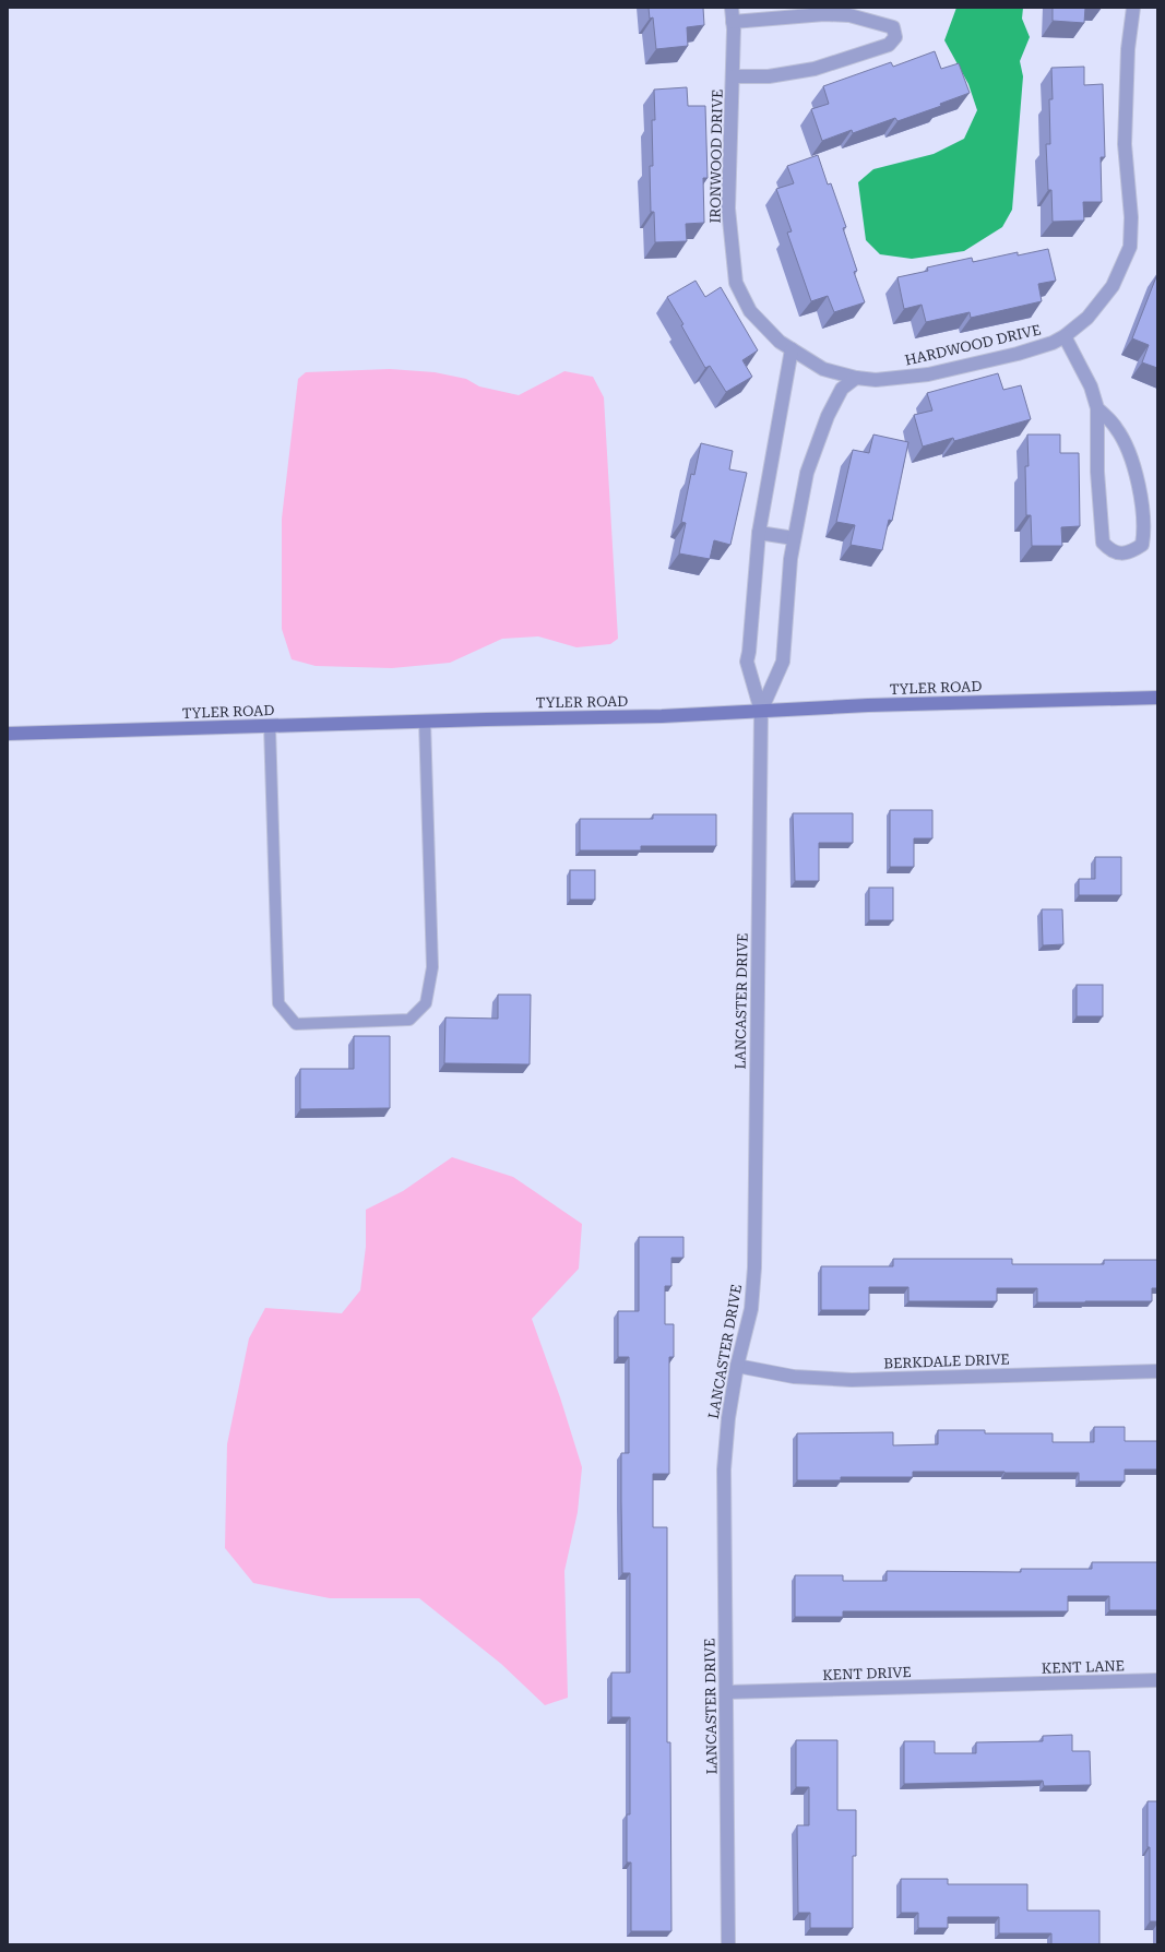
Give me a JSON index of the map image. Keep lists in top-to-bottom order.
{
  "streets": {
    "street": [
      "IRONWOOD DRIVE",
      "HARDWOOD DRIVE",
      "TYLER ROAD",
      "LANCASTER DRIVE",
      "BERKDALE DRIVE",
      "KENT LANE",
      "KENT DRIVE"
    ]
  },
  "crossings": [
    ["IRONWOOD DRIVE", "HARDWOOD DRIVE"],
    ["TYLER ROAD", "LANCASTER DRIVE"],
    ["LANCASTER DRIVE", "BERKDALE DRIVE"],
    ["LANCASTER DRIVE", "KENT DRIVE"],
    ["KENT LANE", "KENT DRIVE"]
  ]
}
